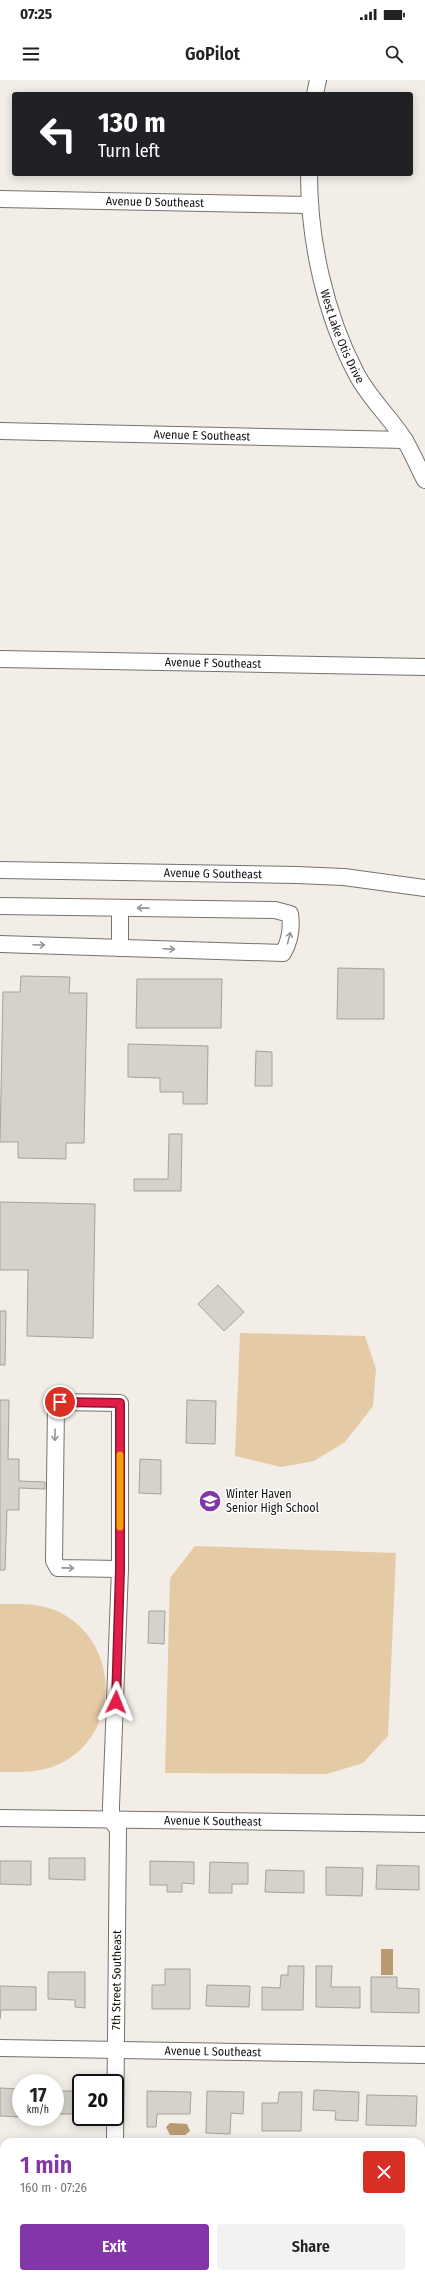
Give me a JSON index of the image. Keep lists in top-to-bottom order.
{
  "streets": {
    "street": [
      "Avenue D Southeast",
      "West Lake Otis Drive",
      "Avenue E Southeast",
      "Avenue F Southeast",
      "Avenue G Southeast",
      "Avenue K Southeast",
      "7th Street Southeast",
      "Avenue L Southeast"
    ]
  },
  "crossings": [
    ["Avenue D Southeast", "West Lake Otis Drive"],
    ["West Lake Otis Drive", "Avenue E Southeast"],
    ["Avenue K Southeast", "7th Street Southeast"],
    ["7th Street Southeast", "Avenue L Southeast"]
  ],
  "places": {
    "school or university": ["Winter Haven Senior High School"]
  },
  "page": {
    "status": "07:25",
    "header": "GoPilot",
    "turn": ["130 m", "Turn left"],
    "speed": "17 km/h",
    "limit": "20",
    "heading": ["1 min", "160 m · 07:26"],
    "buttons": ["Exit", "Share"]
  }
}
